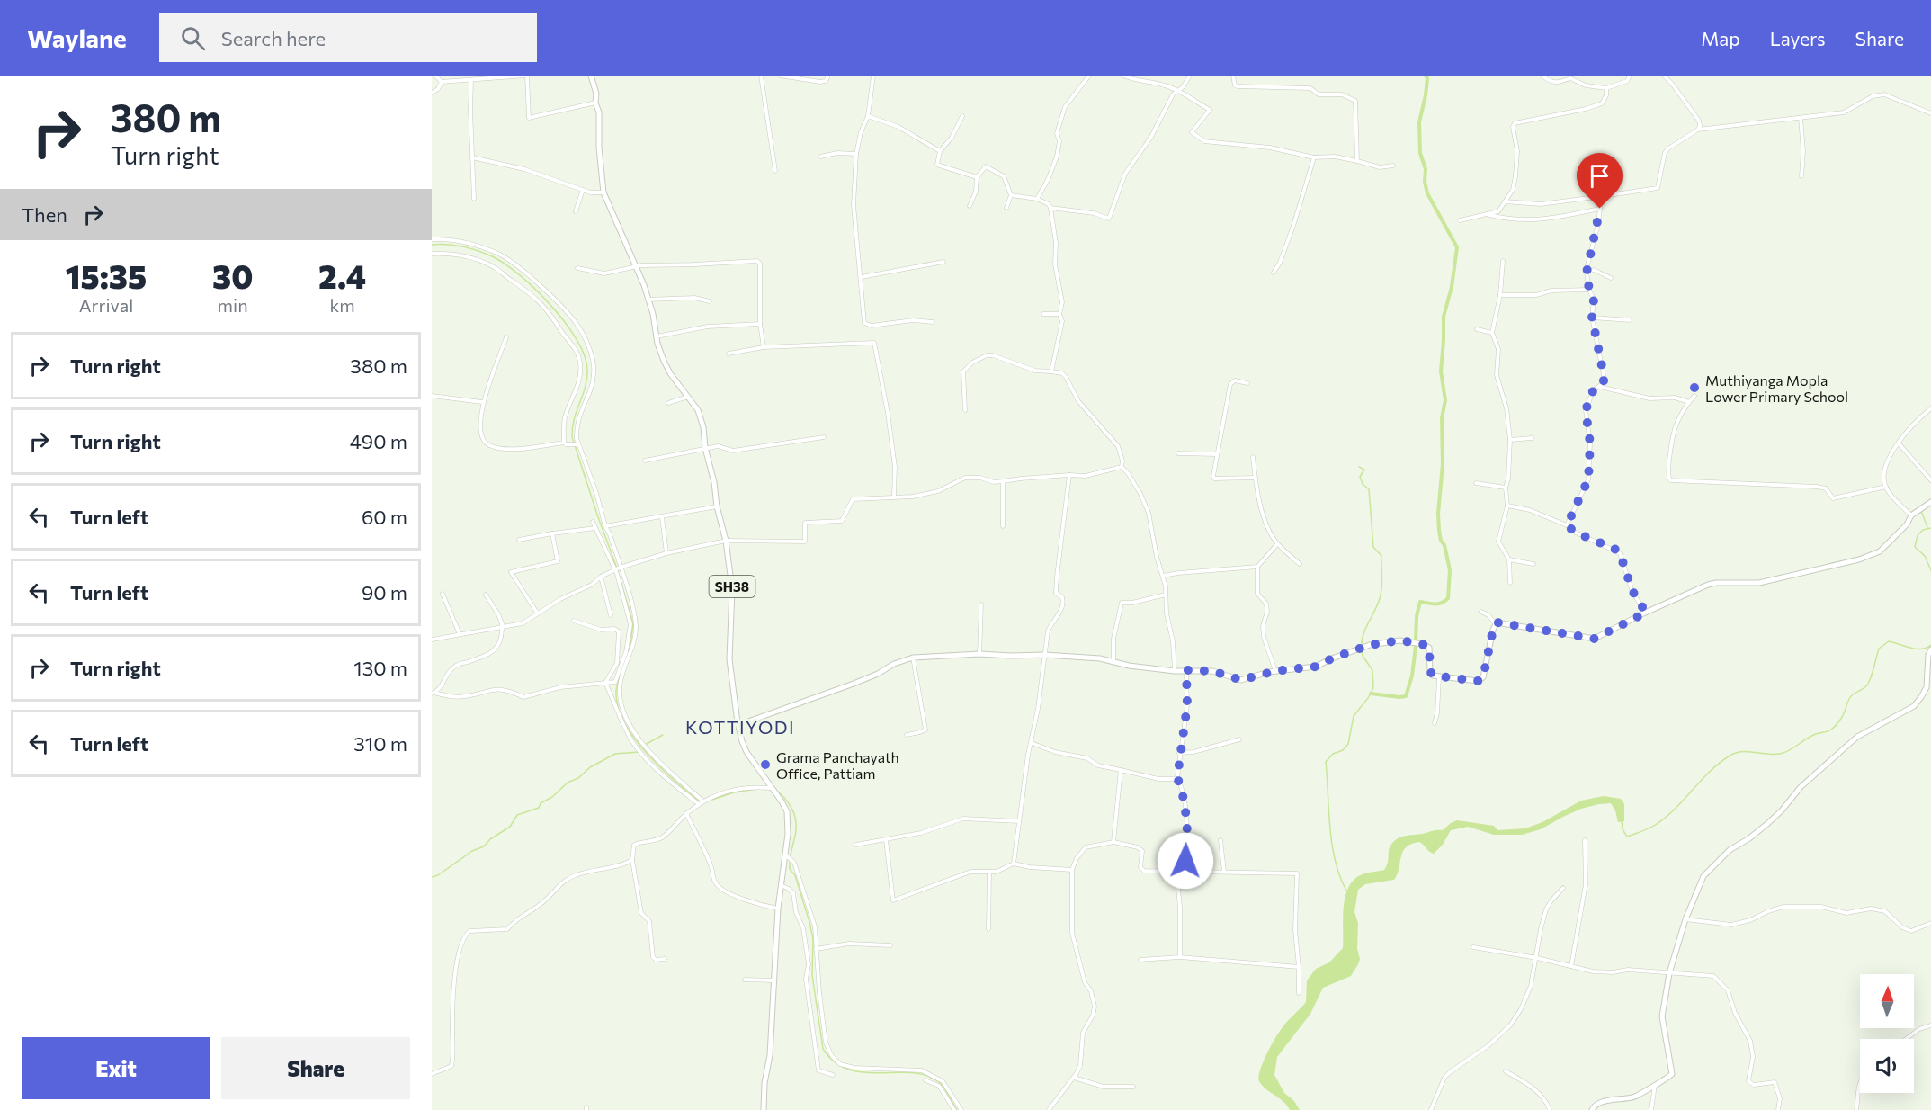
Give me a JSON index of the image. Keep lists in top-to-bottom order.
{
  "streets": {
    "main road": ["SH38"]
  },
  "districts": ["KOTTIYODI"],
  "places": ["Muthiyanga Mopla Lower Primary School", "Grama Panchayath Office, Pattiam"],
  "north": "top",
  "page": {
    "header": "Waylane",
    "search": "Search here",
    "nav": ["Map", "Layers", "Share"],
    "turn": ["380 m", "Turn right"],
    "then": "Then",
    "eta": [
      "15:35",
      "Arrival",
      "30",
      "min",
      "2.4",
      "km"
    ],
    "list": [
      {
        "name": "Turn right",
        "value": "380 m"
      },
      {
        "name": "Turn right",
        "value": "490 m"
      },
      {
        "name": "Turn left",
        "value": "60 m"
      },
      {
        "name": "Turn left",
        "value": "90 m"
      },
      {
        "name": "Turn right",
        "value": "130 m"
      },
      {
        "name": "Turn left",
        "value": "310 m"
      }
    ],
    "buttons": ["Exit", "Share"]
  }
}
